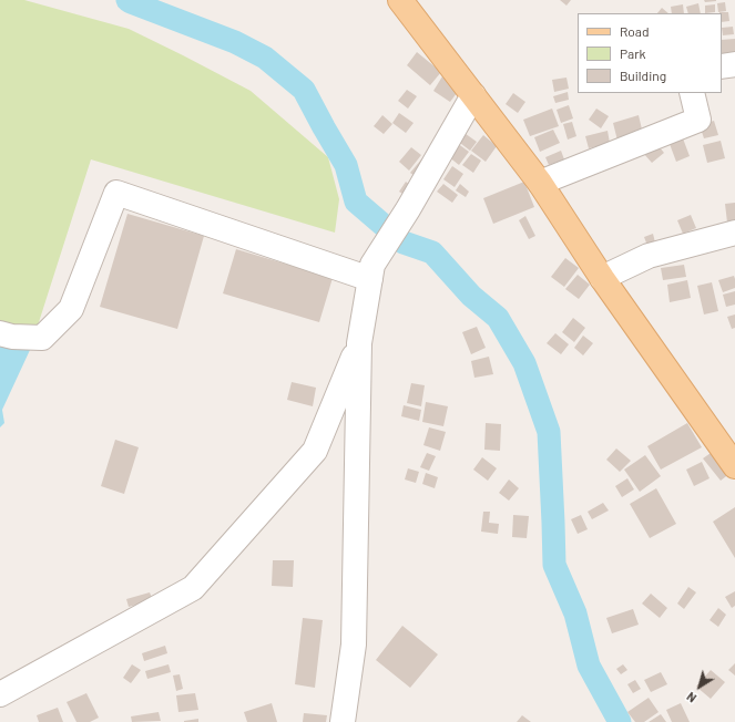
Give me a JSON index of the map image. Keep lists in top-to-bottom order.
{
  "legend": ["Road", "Park", "Building"],
  "north": "bottom left"
}
